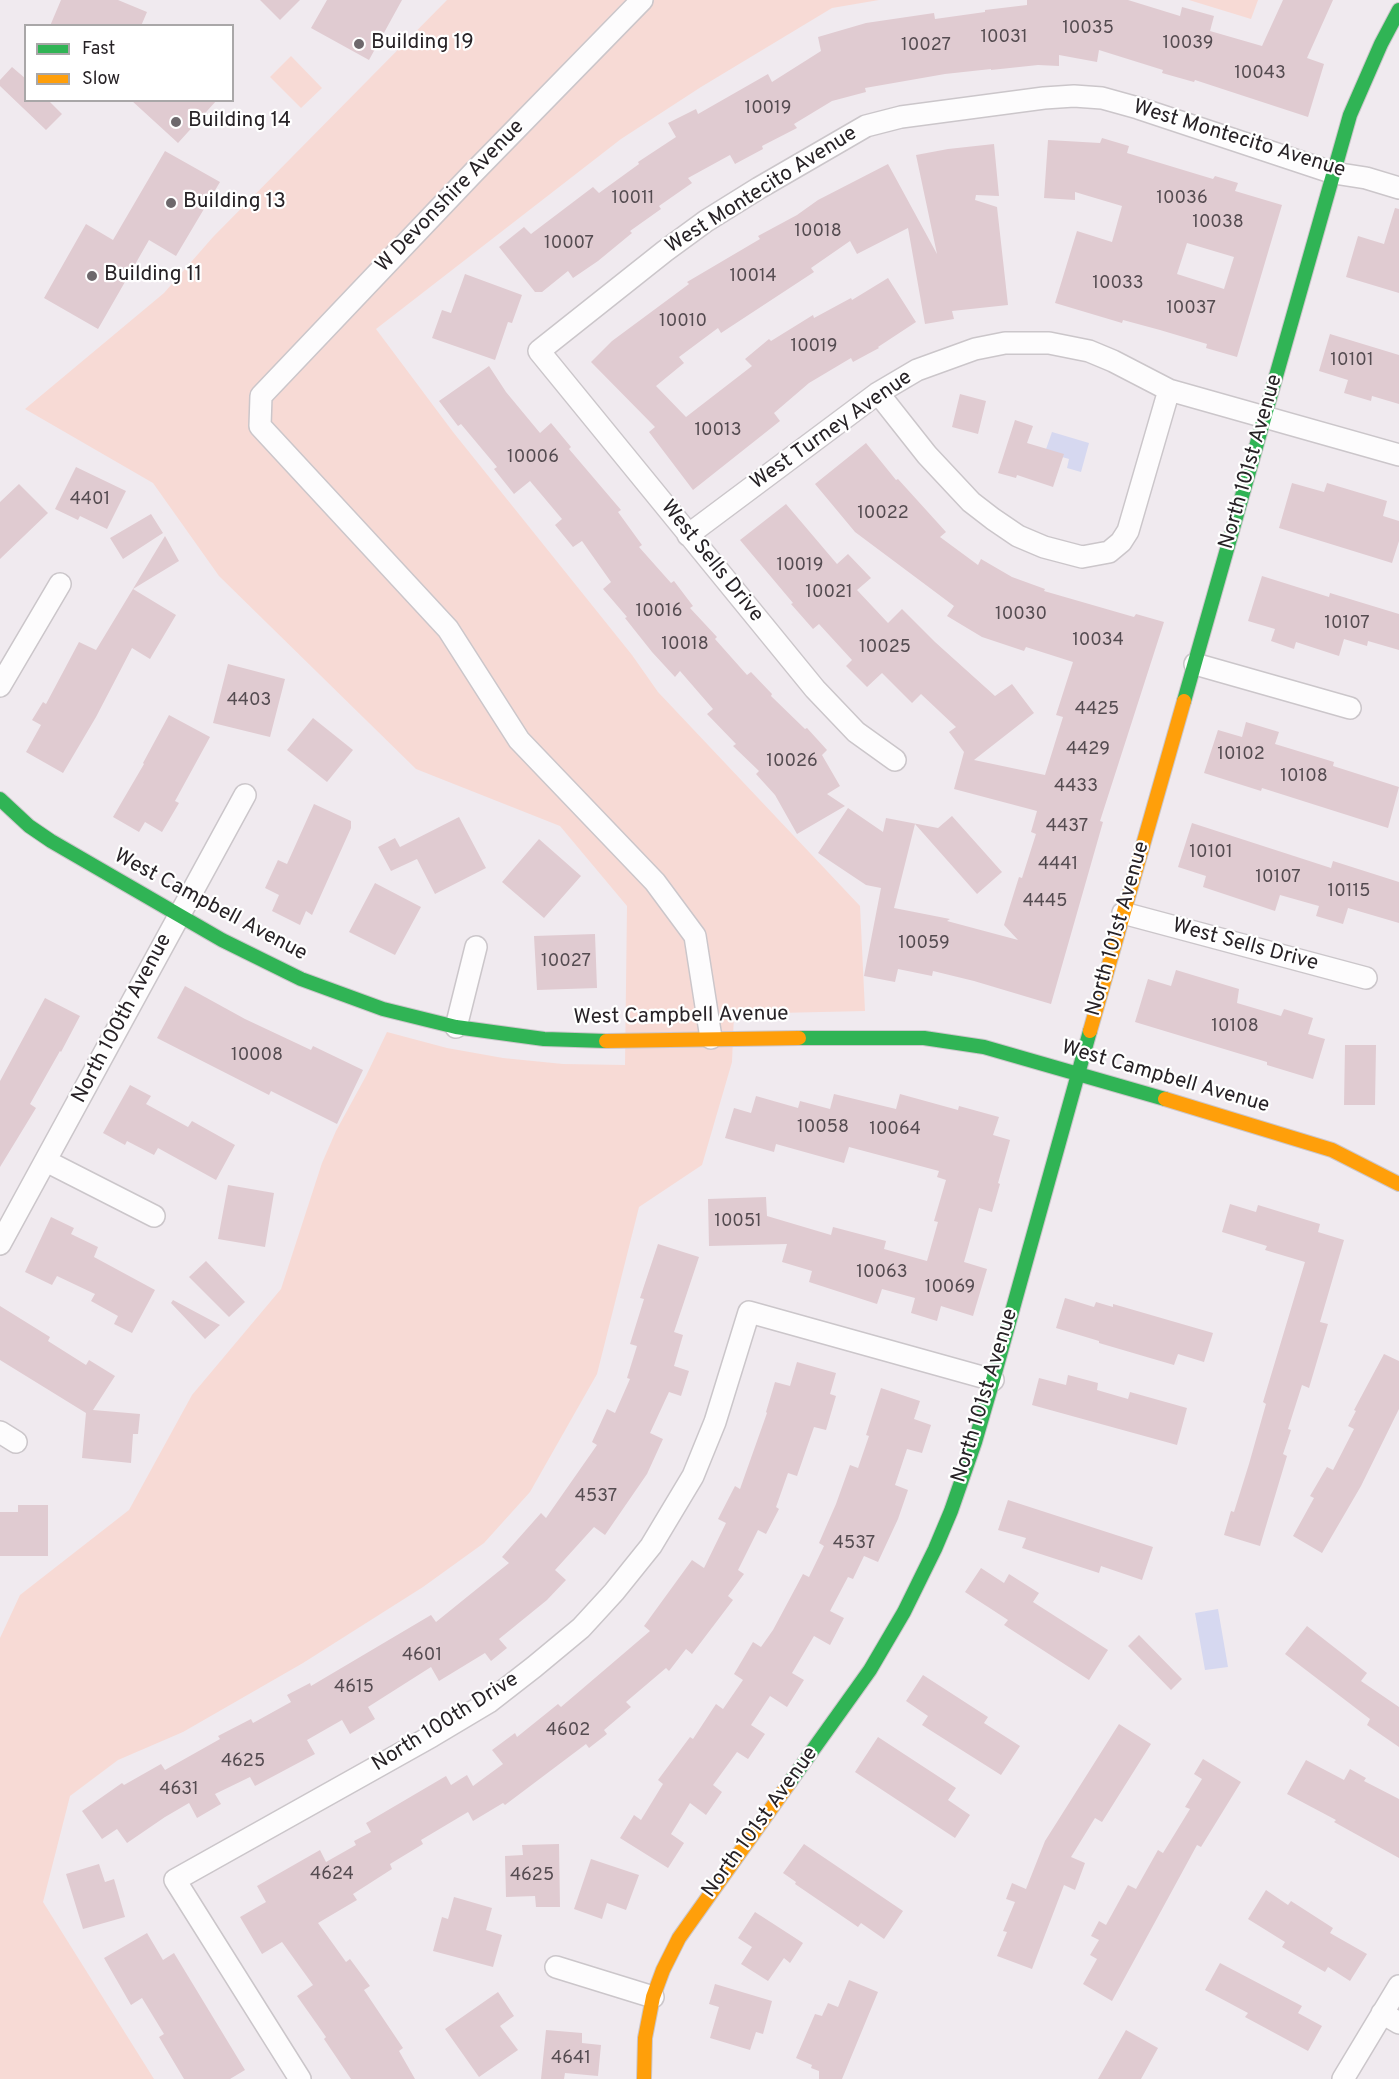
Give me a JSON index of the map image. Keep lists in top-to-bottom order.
{
  "streets": {
    "street": [
      "West Montecito Avenue",
      "W Devonshire Avenue",
      "West Turney Avenue",
      "North 101st Avenue",
      "West Sells Drive",
      "West Campbell Avenue",
      "North 100th Avenue",
      "North 100th Drive"
    ]
  },
  "crossings": [
    ["West Montecito Avenue", "North 101st Avenue"],
    ["West Montecito Avenue", "West Sells Drive"],
    ["W Devonshire Avenue", "West Campbell Avenue"],
    ["West Turney Avenue", "North 101st Avenue"],
    ["West Turney Avenue", "West Sells Drive"],
    ["North 101st Avenue", "West Sells Drive"],
    ["North 101st Avenue", "West Campbell Avenue"],
    ["North 101st Avenue", "North 100th Drive"],
    ["West Campbell Avenue", "North 100th Avenue"]
  ],
  "places": [
    "Building 19",
    "Building 14",
    "Building 13",
    "Building 11"
  ],
  "house_numbers": [
    "10035",
    "10031",
    "10039",
    "10027",
    "10043",
    "10019",
    "10011",
    "10036",
    "10038",
    "10018",
    "10007",
    "10014",
    "10033",
    "10037",
    "10010",
    "10019",
    "10101",
    "10013",
    "10006",
    "4401",
    "10022",
    "10019",
    "10021",
    "10016",
    "10030",
    "10107",
    "10034",
    "10018",
    "10025",
    "4403",
    "4425",
    "4429",
    "10102",
    "10026",
    "10108",
    "4433",
    "4437",
    "10101",
    "4441",
    "10107",
    "10115",
    "4445",
    "10059",
    "10027",
    "10108",
    "10008",
    "10058",
    "10064",
    "10051",
    "10063",
    "10069",
    "4537",
    "4537",
    "4601",
    "4615",
    "4602",
    "4625",
    "4631",
    "4624",
    "4625",
    "4641"
  ],
  "legend": ["Fast", "Slow"]
}
